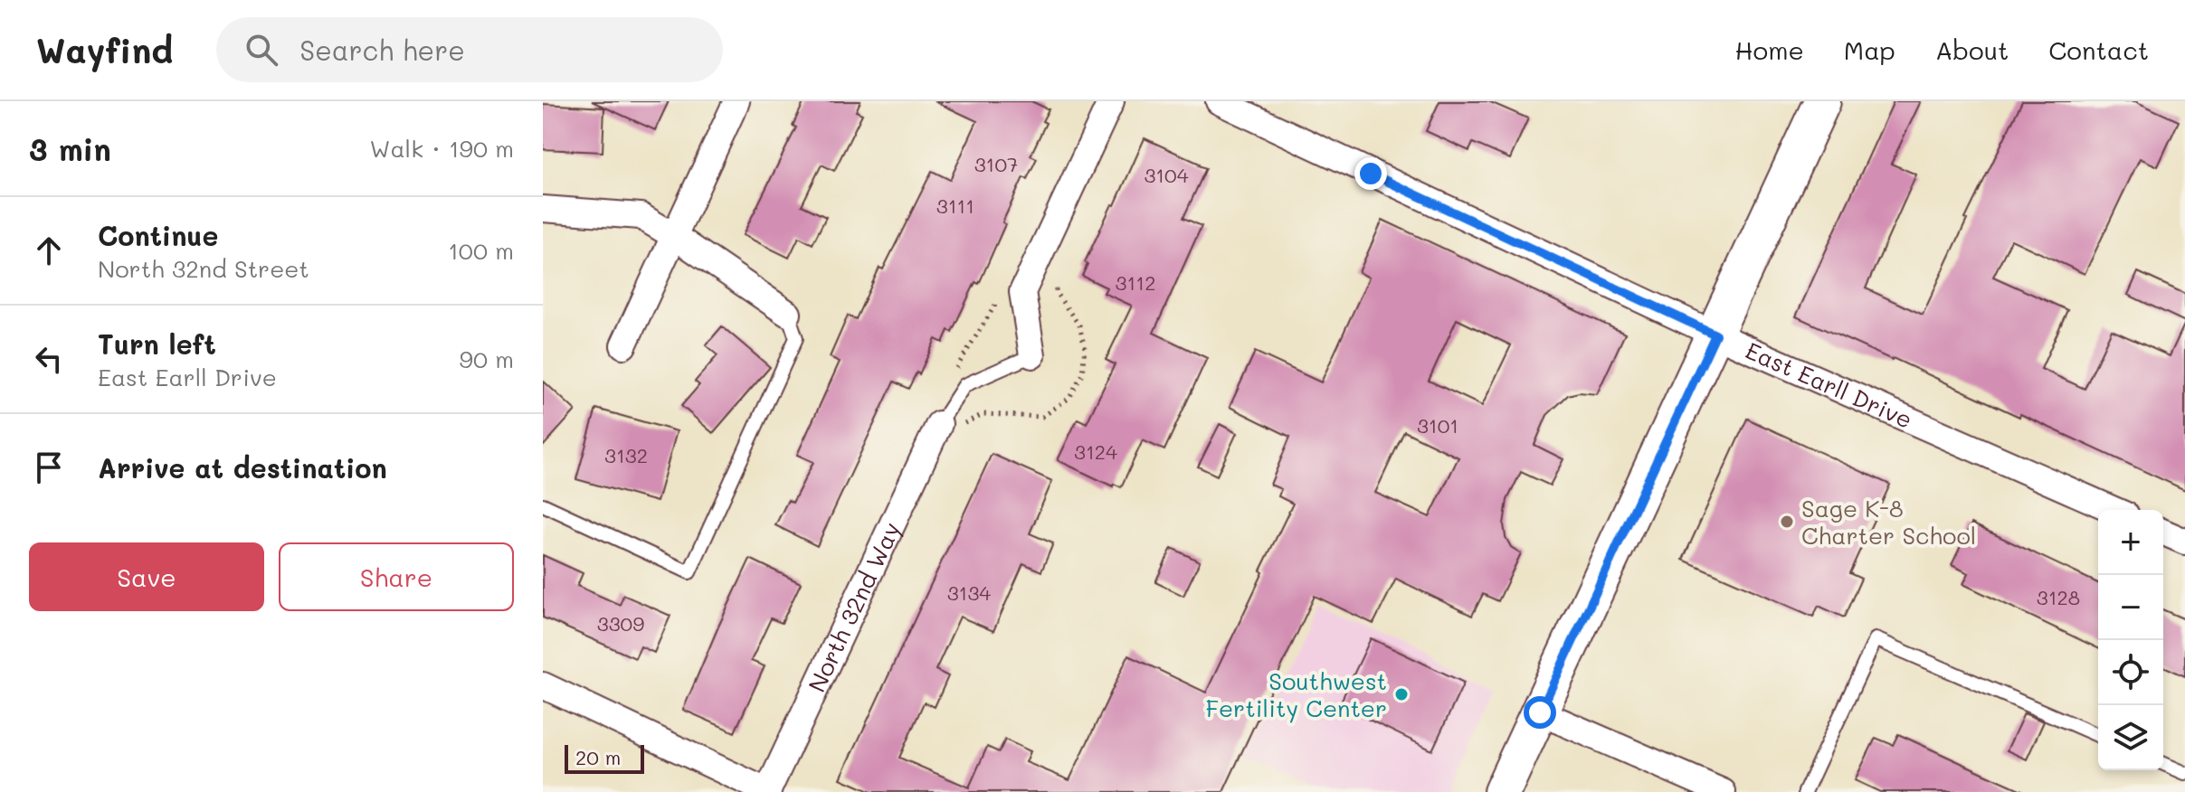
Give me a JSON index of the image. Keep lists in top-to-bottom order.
{
  "streets": {
    "street": ["East Earll Drive", "North 32nd Way"]
  },
  "places": ["Sage K-8 Charter School", "Southwest Fertility Center"],
  "house_numbers": [
    "3107",
    "3104",
    "3111",
    "3112",
    "3101",
    "3124",
    "3132",
    "3134",
    "3128",
    "3309"
  ],
  "scale_bar": "20 m",
  "page": {
    "header": "Wayfind",
    "search": "Search here",
    "nav": [
      "Home",
      "Map",
      "About",
      "Contact"
    ],
    "heading": ["3 min", "Walk · 190 m"],
    "list": [
      ["Continue", "North 32nd Street", "100 m"],
      ["Turn left", "East Earll Drive", "90 m"],
      "Arrive at destination"
    ],
    "map_buttons": ["+", "−"],
    "buttons": ["Save", "Share"],
    "scale": "20 m"
  }
}
